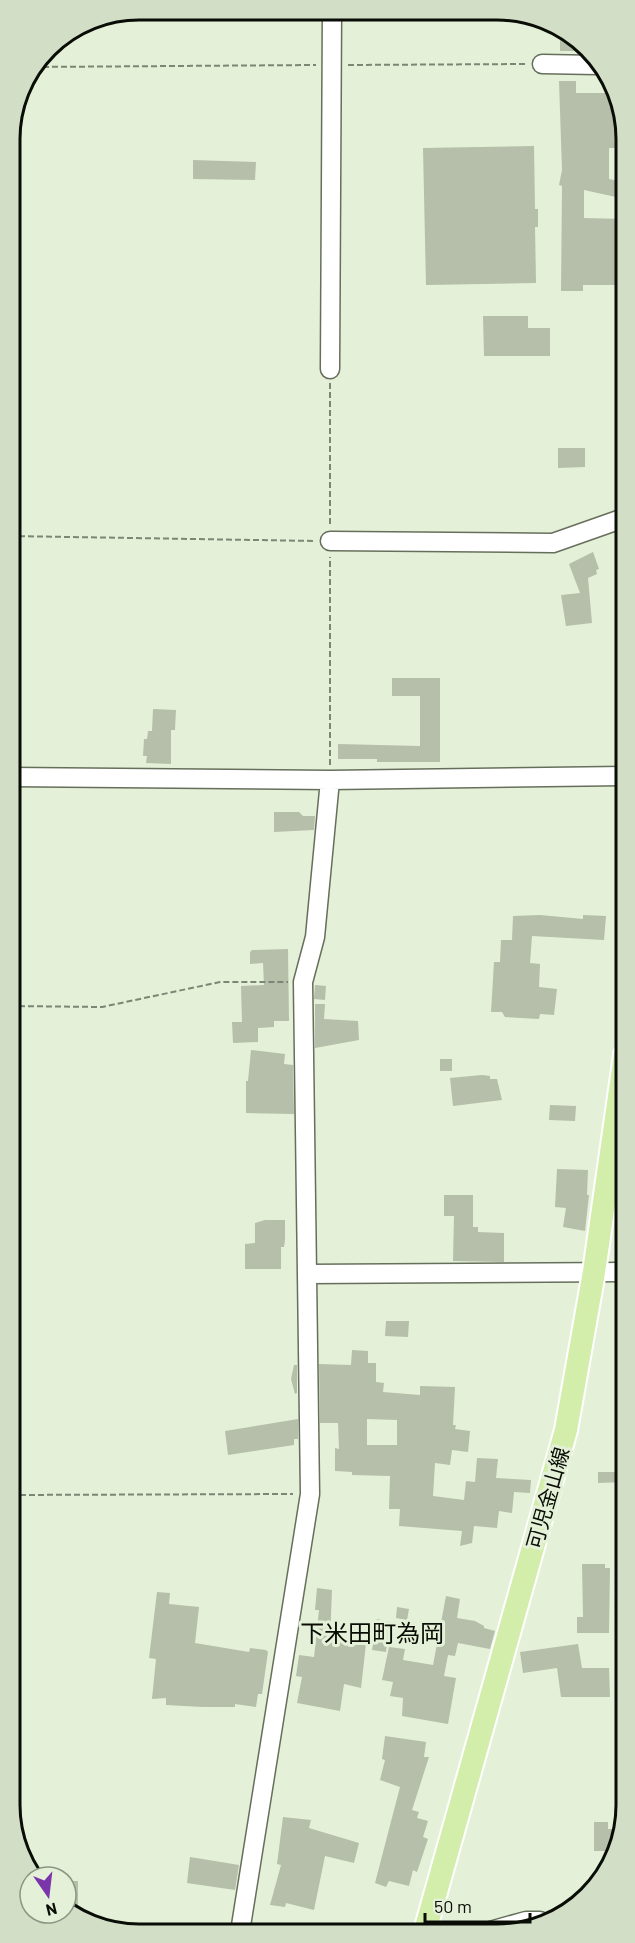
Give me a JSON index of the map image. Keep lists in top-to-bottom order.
{
  "streets": {
    "main road": ["可児金山線"]
  },
  "districts": ["下米田町為岡"],
  "scale_bar": "50 m",
  "north": "bottom"
}
